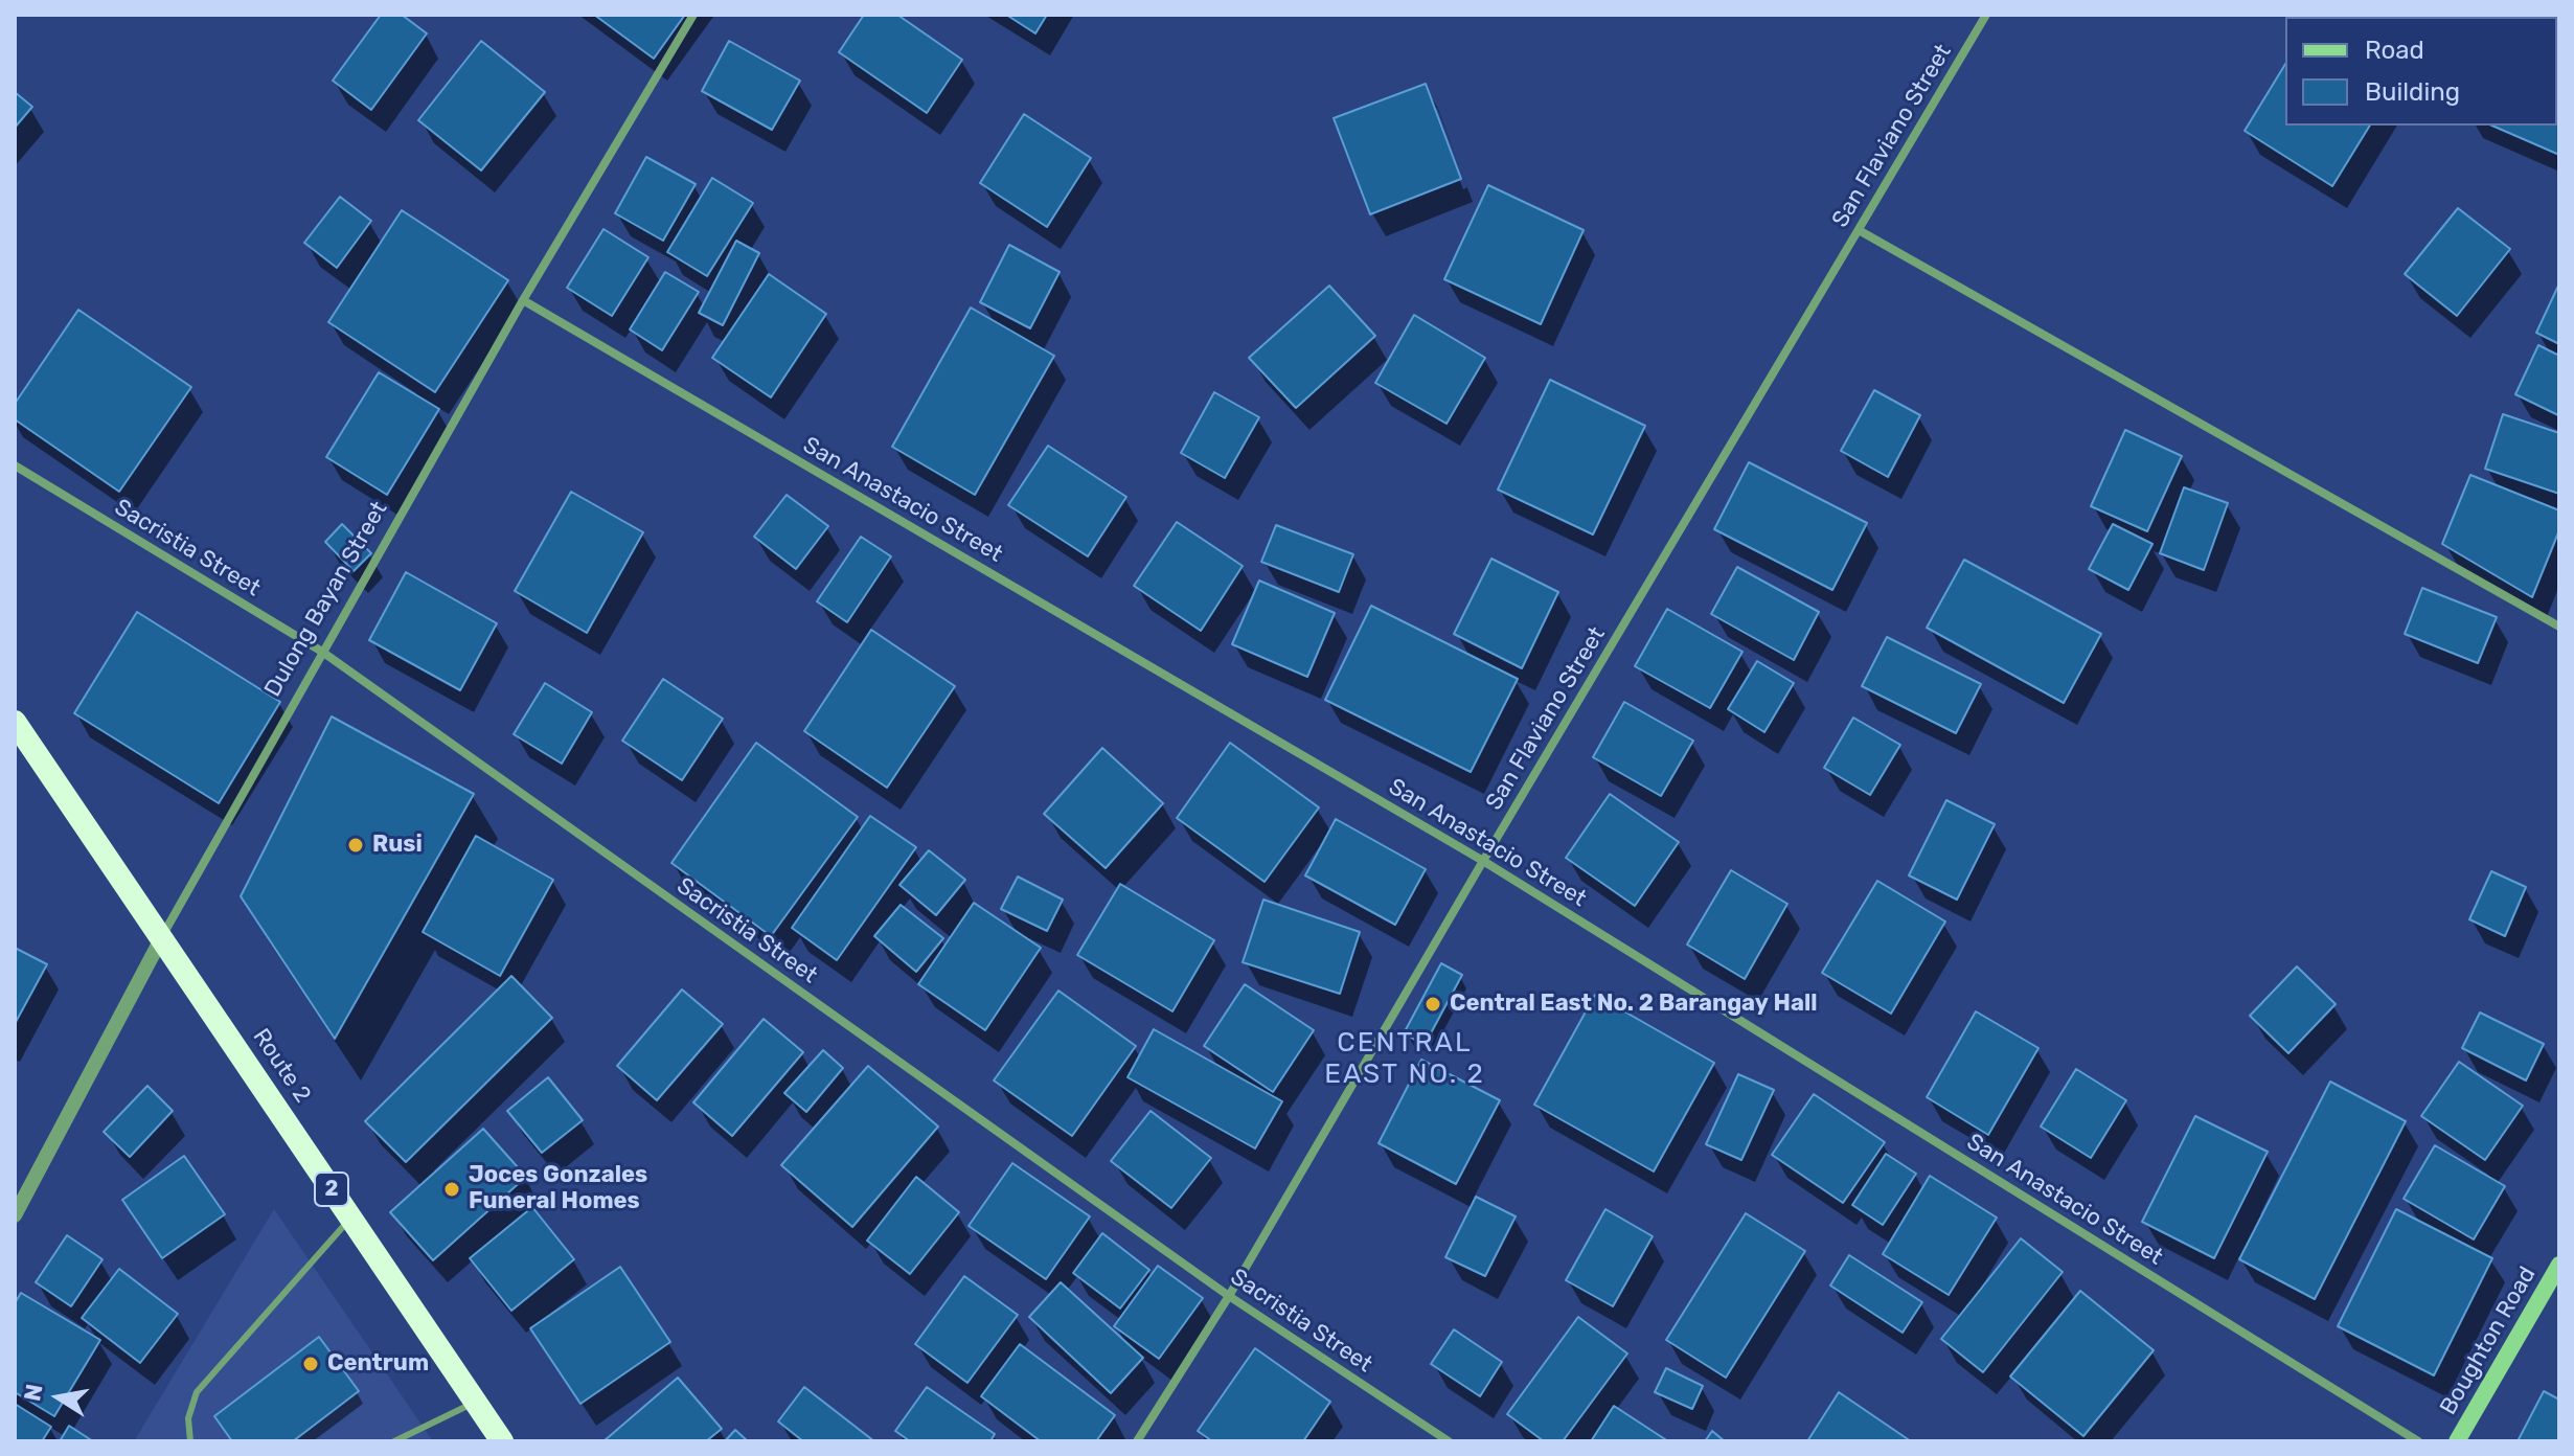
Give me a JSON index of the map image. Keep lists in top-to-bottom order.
{
  "streets": {
    "highway": ["Route 2", "2"],
    "main road": ["Boughton Road"],
    "street": [
      "San Flaviano Street",
      "San Anastacio Street",
      "Sacristia Street",
      "Dulong Bayan Street"
    ]
  },
  "crossings": [
    ["San Flaviano Street", "San Anastacio Street"],
    ["San Flaviano Street", "Sacristia Street"],
    ["San Anastacio Street", "Dulong Bayan Street"],
    ["Sacristia Street", "Dulong Bayan Street"],
    ["Dulong Bayan Street", "Route 2"]
  ],
  "districts": ["CENTRAL EAST NO. 2"],
  "places": [
    "Rusi",
    "Central East No. 2 Barangay Hall",
    "Joces Gonzales Funeral Homes",
    "Centrum"
  ],
  "legend": ["Road", "Building"],
  "north": "left"
}
